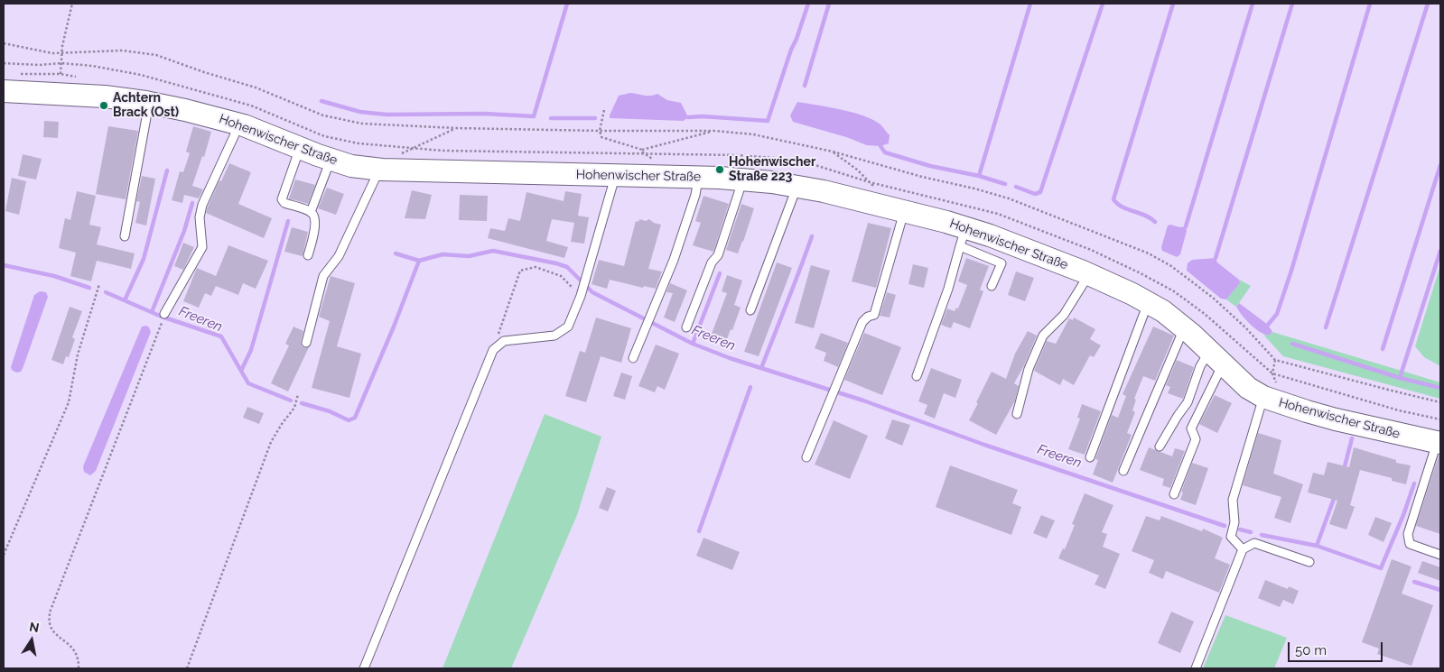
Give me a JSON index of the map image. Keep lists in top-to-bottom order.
{
  "streets": {
    "main road": ["Hohenwischer Straße"]
  },
  "water": ["Freeren"],
  "places": ["Achtern Brack (Ost)", "Hohenwischer Straße 223"],
  "scale_bar": "50 m",
  "north": "top"
}
